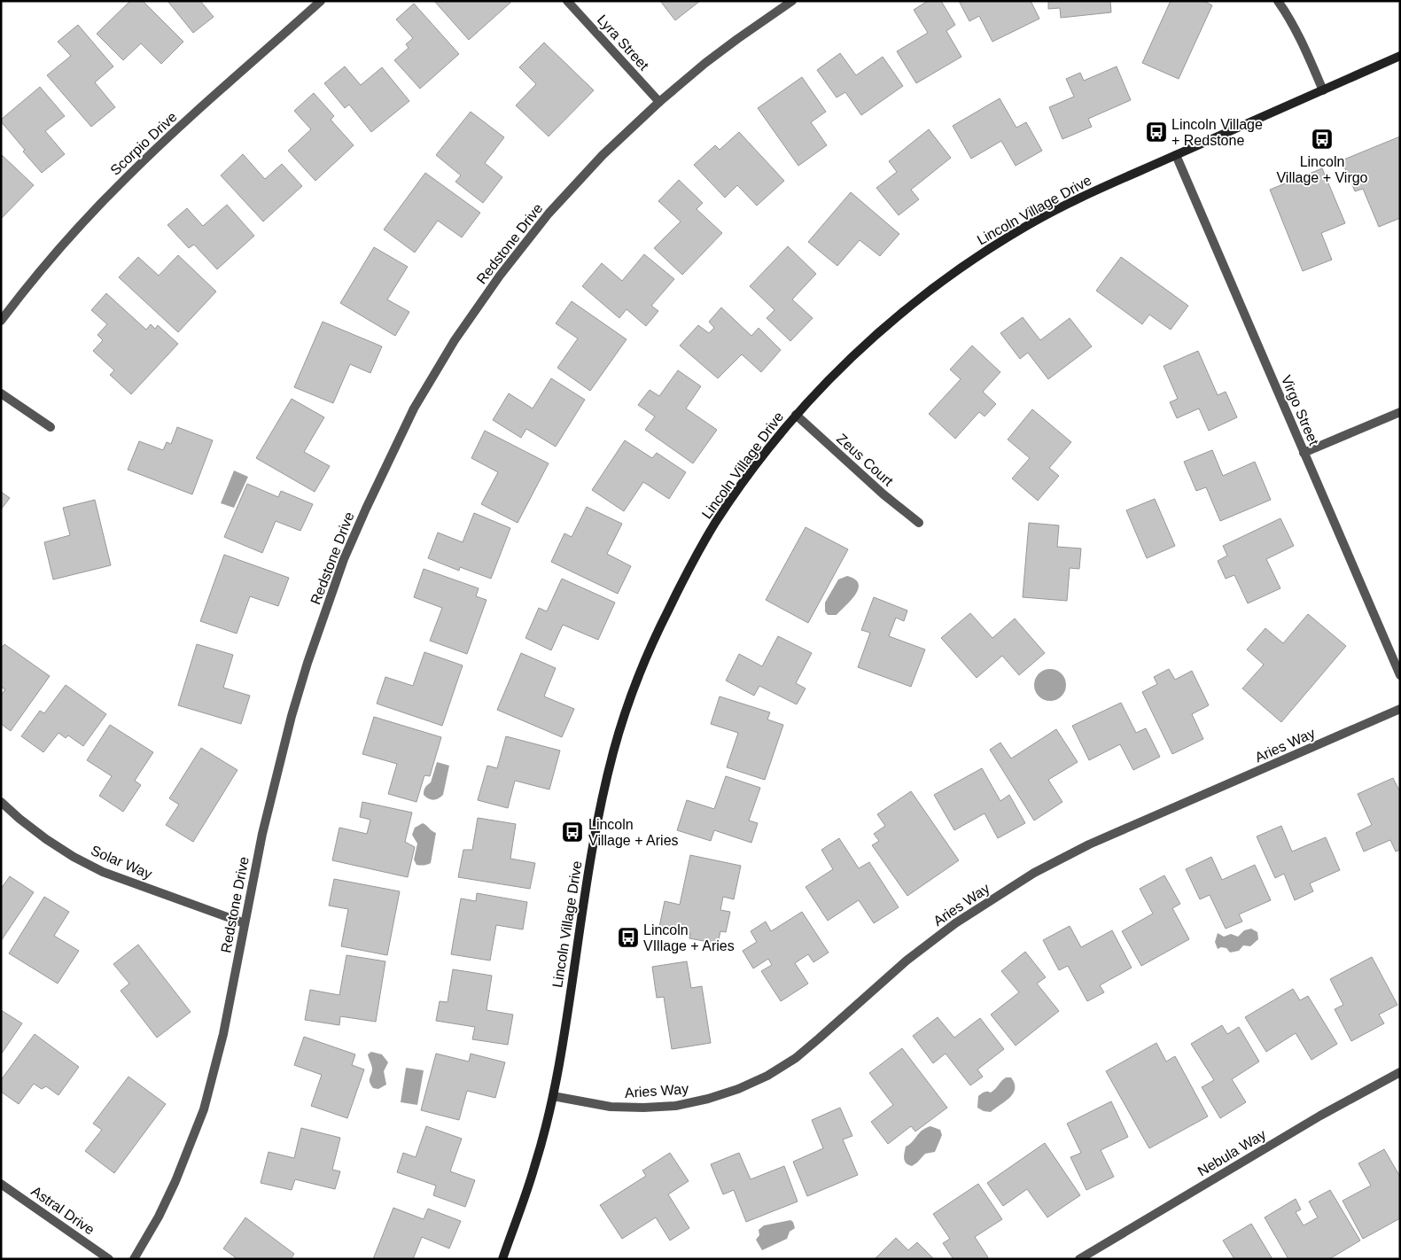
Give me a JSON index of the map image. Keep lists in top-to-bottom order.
{
  "streets": {
    "street": [
      "Lyra Street",
      "Scorpio Drive",
      "Lincoln Village Drive",
      "Redstone Drive",
      "Virgo Street",
      "Zeus Court",
      "Aries Way",
      "Solar Way",
      "Nebula Way",
      "Astral Drive"
    ]
  },
  "crossings": [
    ["Lyra Street", "Redstone Drive"],
    ["Lincoln Village Drive", "Virgo Street"],
    ["Lincoln Village Drive", "Zeus Court"],
    ["Lincoln Village Drive", "Aries Way"],
    ["Redstone Drive", "Solar Way"]
  ],
  "places": {
    "bus stop": [
      "Lincoln Village + Redstone",
      "Lincoln Village + Virgo",
      "Lincoln Village + Aries",
      "Lincoln VIllage + Aries"
    ]
  }
}
